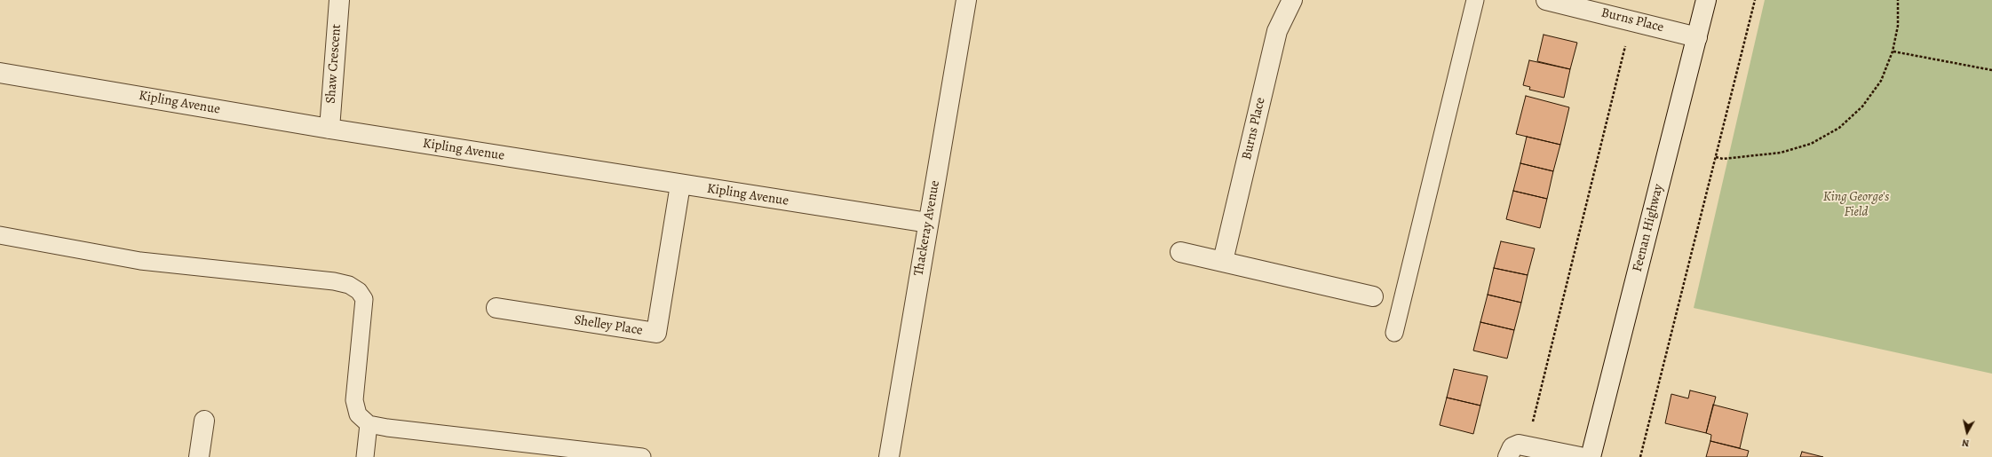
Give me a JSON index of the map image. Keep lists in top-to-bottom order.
{
  "streets": {
    "street": [
      "Burns Place",
      "Shaw Crescent",
      "Kipling Avenue",
      "Thackeray Avenue",
      "Feenan Highway",
      "Shelley Place"
    ]
  },
  "crossings": [
    ["Burns Place", "Feenan Highway"],
    ["Shaw Crescent", "Kipling Avenue"],
    ["Kipling Avenue", "Thackeray Avenue"],
    ["Kipling Avenue", "Shelley Place"]
  ],
  "parks": ["King George's Field"],
  "north": "bottom"
}
